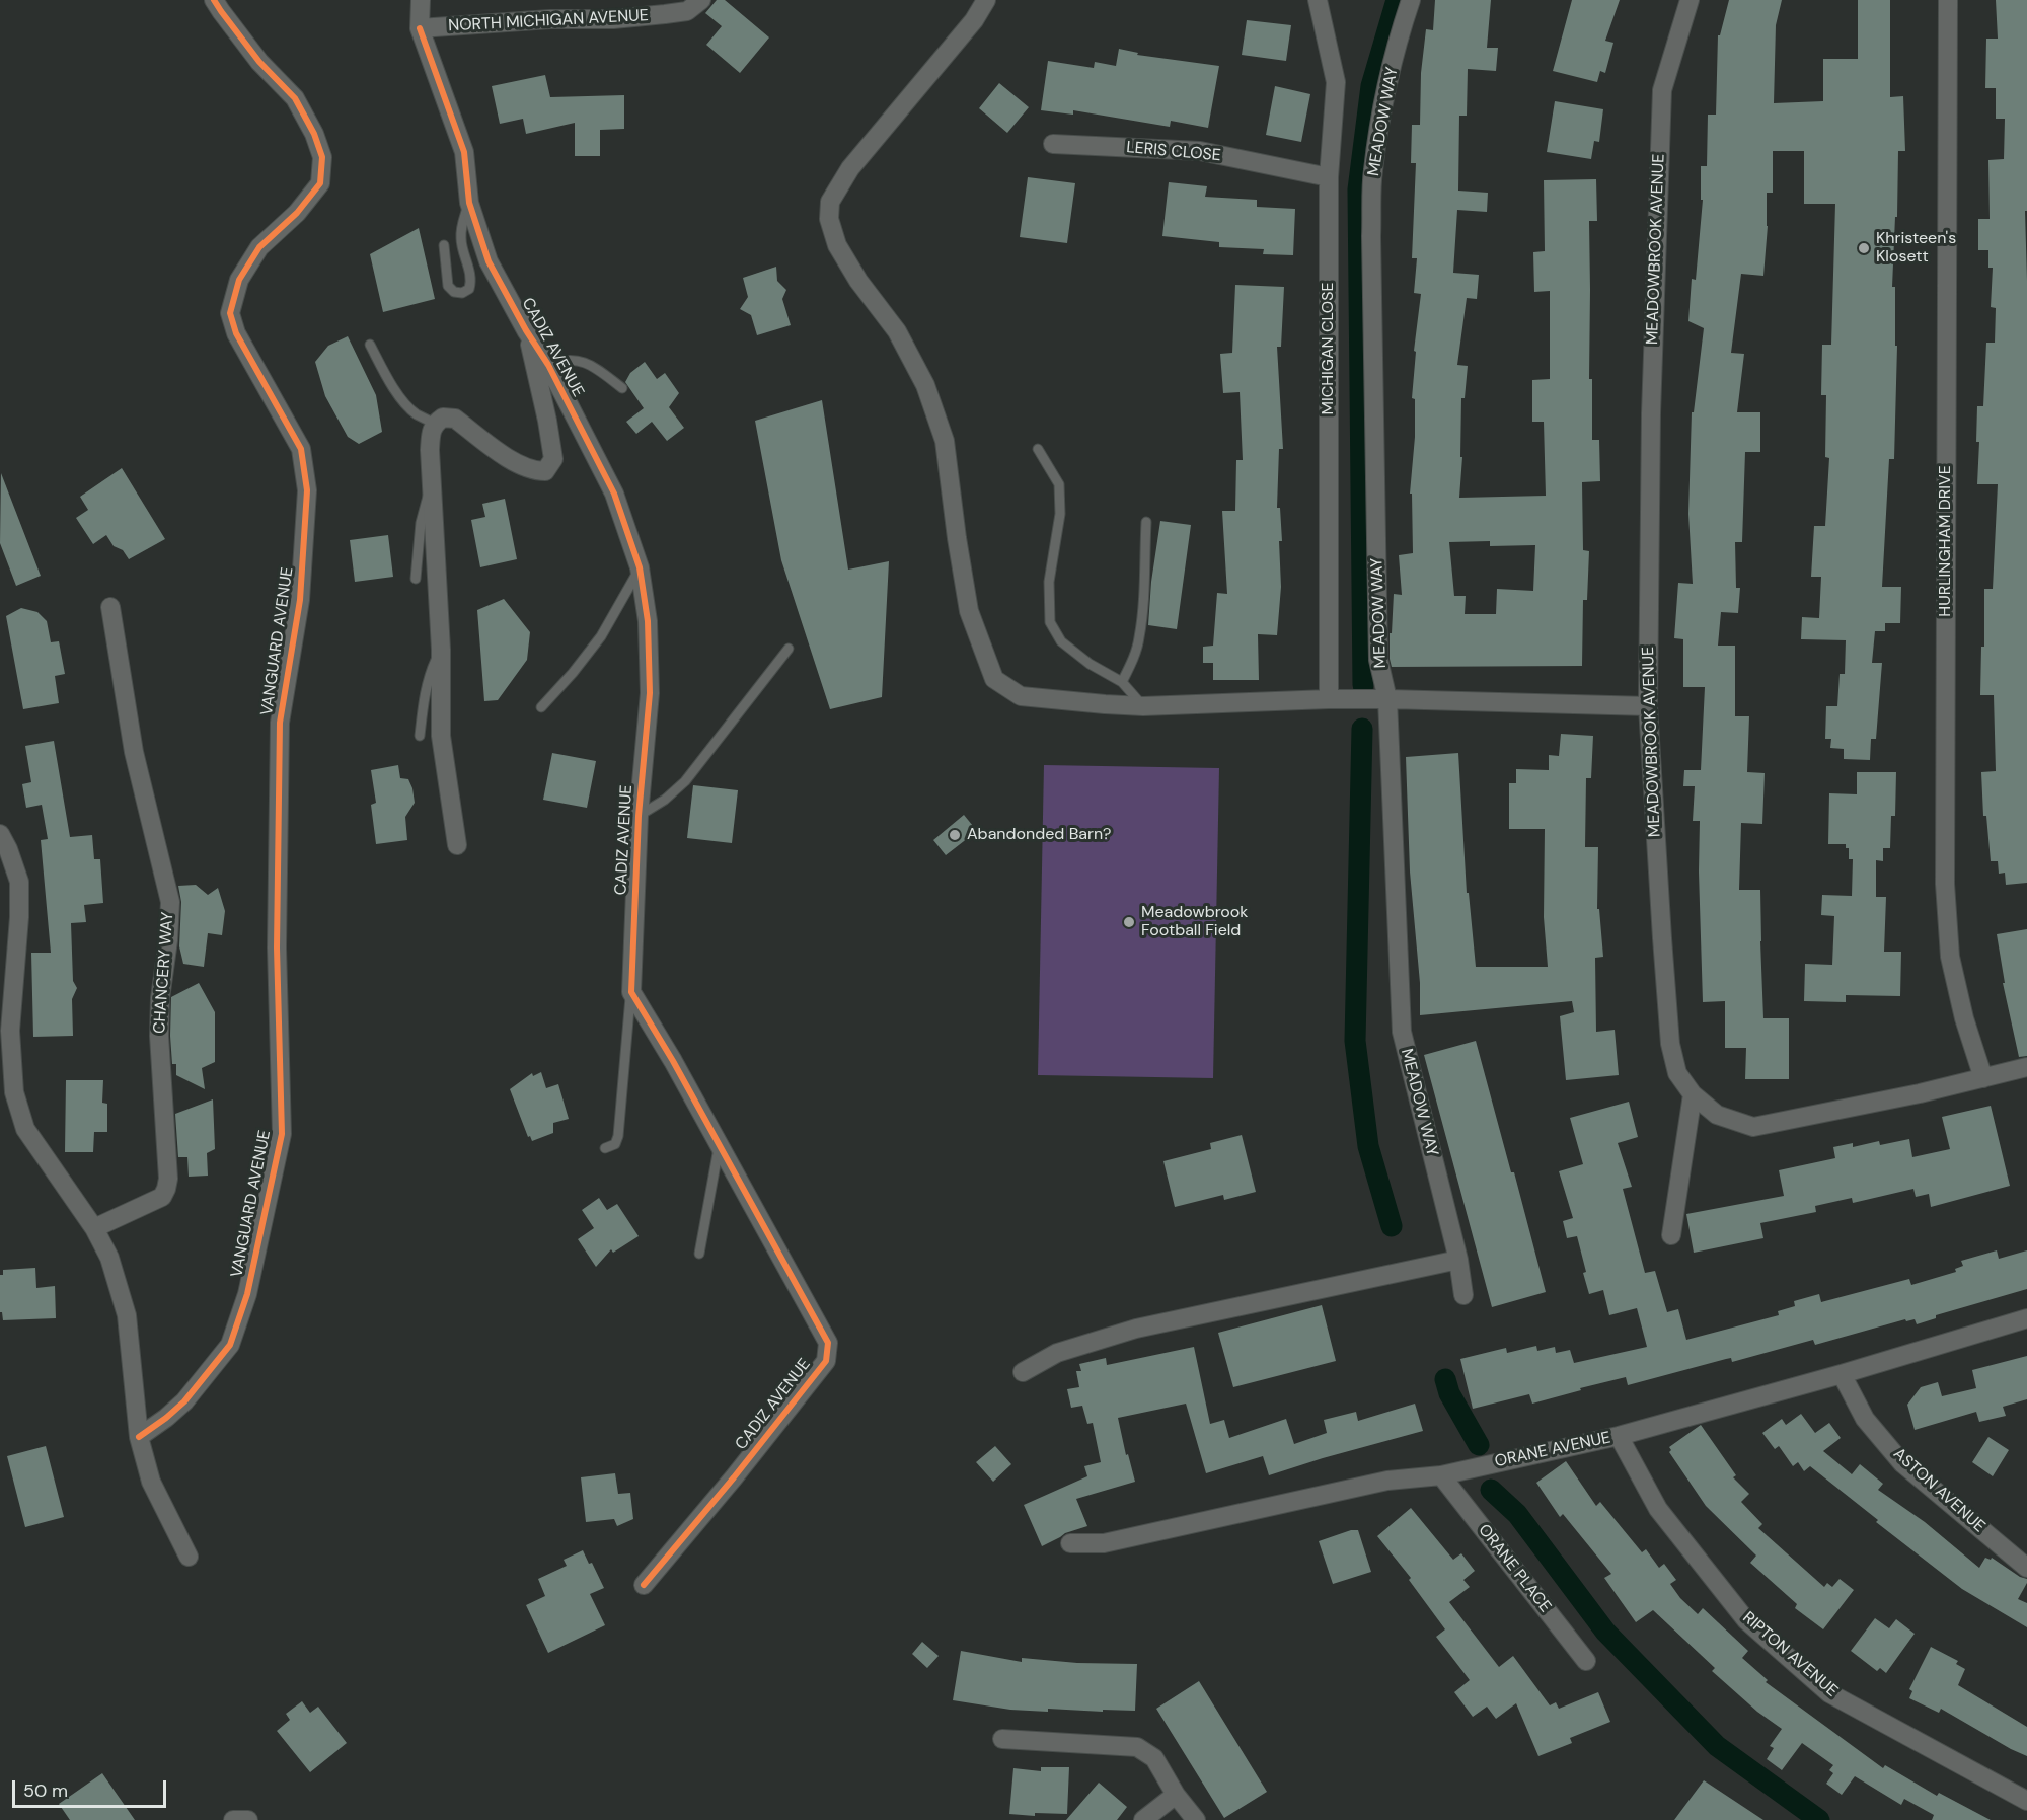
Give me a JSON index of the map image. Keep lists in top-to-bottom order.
{
  "streets": {
    "street": [
      "NORTH MICHIGAN AVENUE",
      "MEADOW WAY",
      "LERIS CLOSE",
      "MEADOWBROOK AVENUE",
      "CADIZ AVENUE",
      "MICHIGAN CLOSE",
      "HURLINGHAM DRIVE",
      "VANGUARD AVENUE",
      "CHANCERY WAY",
      "ORANE AVENUE",
      "ASTON AVENUE",
      "ORANE PLACE",
      "RIPTON AVENUE"
    ]
  },
  "crossings": [
    ["NORTH MICHIGAN AVENUE", "CADIZ AVENUE"],
    ["LERIS CLOSE", "MICHIGAN CLOSE"],
    ["MEADOWBROOK AVENUE", "HURLINGHAM DRIVE"],
    ["ORANE AVENUE", "ASTON AVENUE"],
    ["ORANE AVENUE", "ORANE PLACE"],
    ["ORANE AVENUE", "RIPTON AVENUE"]
  ],
  "places": ["Khristeen's Klosett", "Abandonded Barn?", "Meadowbrook Football Field"],
  "scale_bar": "50 m"
}
